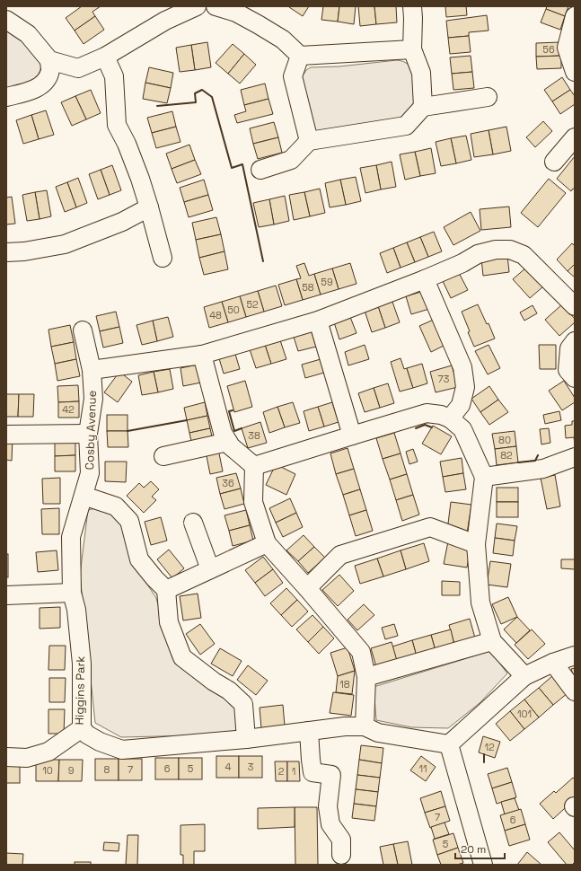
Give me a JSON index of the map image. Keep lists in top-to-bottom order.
{
  "streets": {
    "street": ["Cosby Avenue", "Higgins Park"]
  },
  "crossings": [
    ["Cosby Avenue", "Higgins Park"]
  ],
  "house_numbers": [
    "56",
    "59",
    "58",
    "52",
    "50",
    "48",
    "73",
    "42",
    "38",
    "80",
    "82",
    "36",
    "18",
    "101",
    "12",
    "4",
    "3",
    "6",
    "5",
    "11",
    "8",
    "7",
    "10",
    "9",
    "2",
    "1",
    "7",
    "6",
    "5"
  ],
  "scale_bar": "20 m"
}
